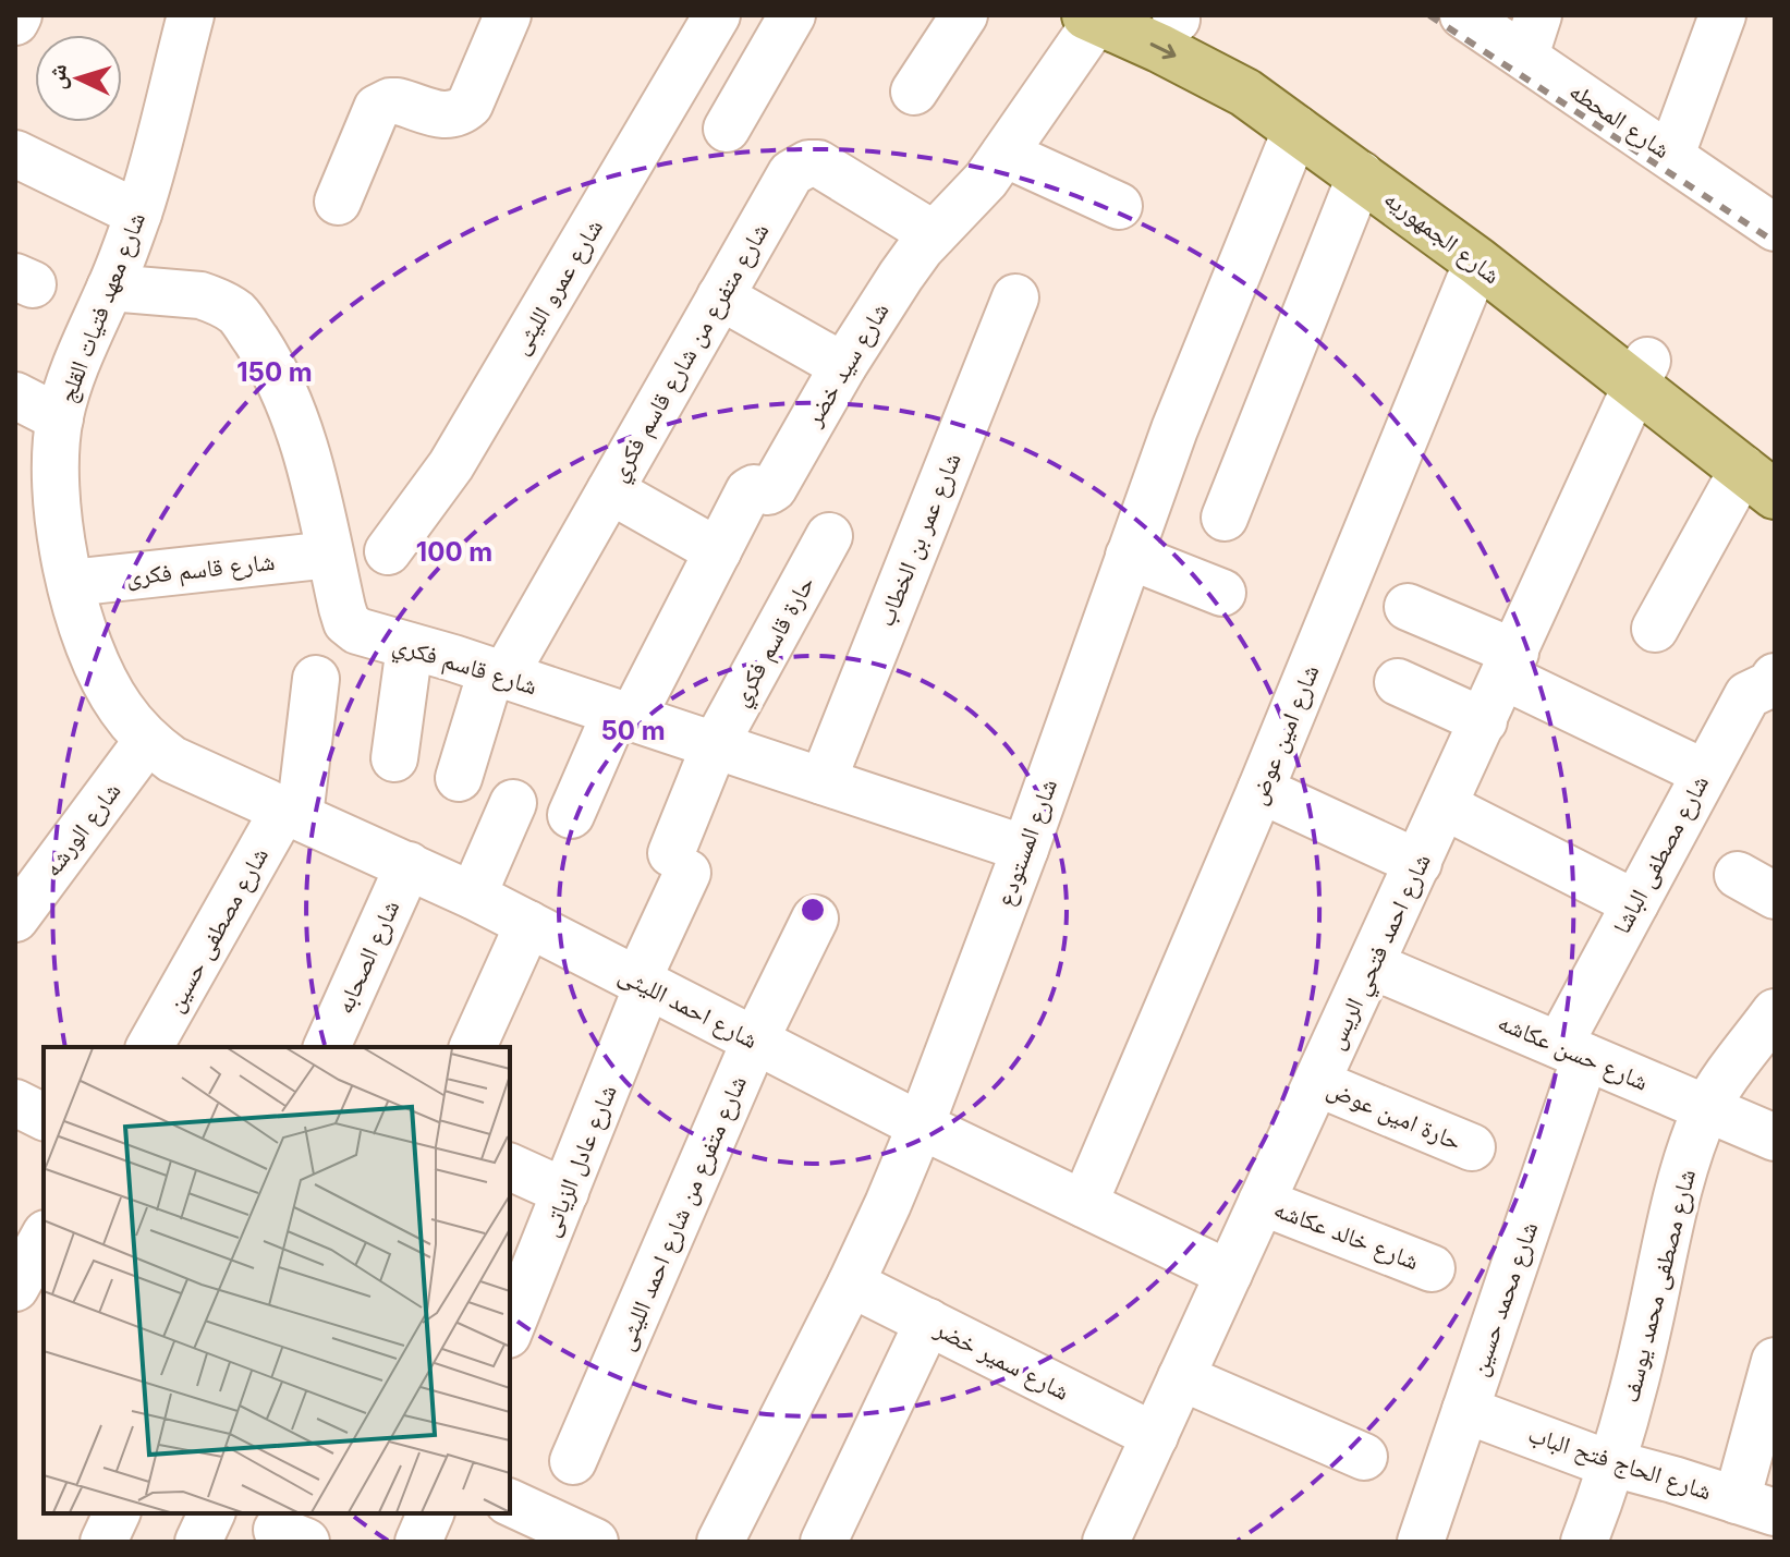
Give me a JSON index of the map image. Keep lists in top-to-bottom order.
{
  "streets": {
    "main road": ["شارع الجمهوريه"],
    "street": [
      "شارع المحطه",
      "شارع عمرو الليثى",
      "شارع معهد فتيات القلج",
      "شارع متفرع من شارع قاسم فكري",
      "شارع سيد خضر",
      "شارع عمر بن الخطاب",
      "شارع قاسم فكرى",
      "حارة قاسم فكري",
      "شارع قاسم فكري",
      "شارع امين عوض",
      "شارع الورشه",
      "شارع المستودع",
      "شارع مصطفى الباشا",
      "شارع مصطفى حسين",
      "شارع احمد فتحي الريس",
      "شارع الصحابه",
      "شارع احمد الليثى",
      "شارع حسن عكاشه",
      "حارة امين عوض",
      "شارع عادل الزياتى",
      "شارع متفرع من شارع احمد الليثى",
      "شارع خالد عكاشه",
      "شارع مصطفى محمد يوسف",
      "شارع محمد حسين",
      "شارع سمير خضر",
      "شارع الحاج فتح الباب"
    ]
  },
  "crossings": [
    ["شارع الجمهوريه", "شارع سيد خضر"],
    ["شارع الجمهوريه", "شارع امين عوض"],
    ["شارع الجمهوريه", "شارع المستودع"],
    ["شارع الجمهوريه", "شارع احمد فتحي الريس"],
    ["شارع معهد فتيات القلج", "شارع قاسم فكرى"],
    ["شارع معهد فتيات القلج", "شارع قاسم فكري"],
    ["شارع معهد فتيات القلج", "شارع الورشه"],
    ["شارع معهد فتيات القلج", "شارع احمد الليثى"],
    ["شارع متفرع من شارع قاسم فكري", "شارع سيد خضر"],
    ["شارع متفرع من شارع قاسم فكري", "شارع قاسم فكري"],
    ["شارع سيد خضر", "شارع قاسم فكري"],
    ["شارع عمر بن الخطاب", "شارع قاسم فكري"],
    ["شارع قاسم فكرى", "شارع قاسم فكري"],
    ["حارة قاسم فكري", "شارع قاسم فكري"],
    ["حارة قاسم فكري", "شارع عادل الزياتى"],
    ["شارع قاسم فكري", "شارع المستودع"],
    ["شارع امين عوض", "شارع احمد الليثى"],
    ["شارع الورشه", "شارع احمد الليثى"],
    ["شارع المستودع", "شارع احمد الليثى"],
    ["شارع المستودع", "شارع سمير خضر"],
    ["شارع مصطفى الباشا", "شارع حسن عكاشه"],
    ["شارع مصطفى الباشا", "شارع محمد حسين"],
    ["شارع مصطفى حسين", "شارع احمد الليثى"],
    ["شارع احمد فتحي الريس", "شارع احمد الليثى"],
    ["شارع احمد فتحي الريس", "شارع حسن عكاشه"],
    ["شارع احمد فتحي الريس", "حارة امين عوض"],
    ["شارع احمد فتحي الريس", "شارع خالد عكاشه"],
    ["شارع احمد فتحي الريس", "شارع سمير خضر"],
    ["شارع الصحابه", "شارع احمد الليثى"],
    ["شارع احمد الليثى", "شارع عادل الزياتى"],
    ["شارع احمد الليثى", "شارع متفرع من شارع احمد الليثى"],
    ["شارع حسن عكاشه", "شارع مصطفى محمد يوسف"],
    ["شارع حسن عكاشه", "شارع محمد حسين"],
    ["شارع مصطفى محمد يوسف", "شارع الحاج فتح الباب"],
    ["شارع محمد حسين", "شارع الحاج فتح الباب"]
  ],
  "north": "left",
  "rings": ["150 m", "100 m", "50 m"]
}
